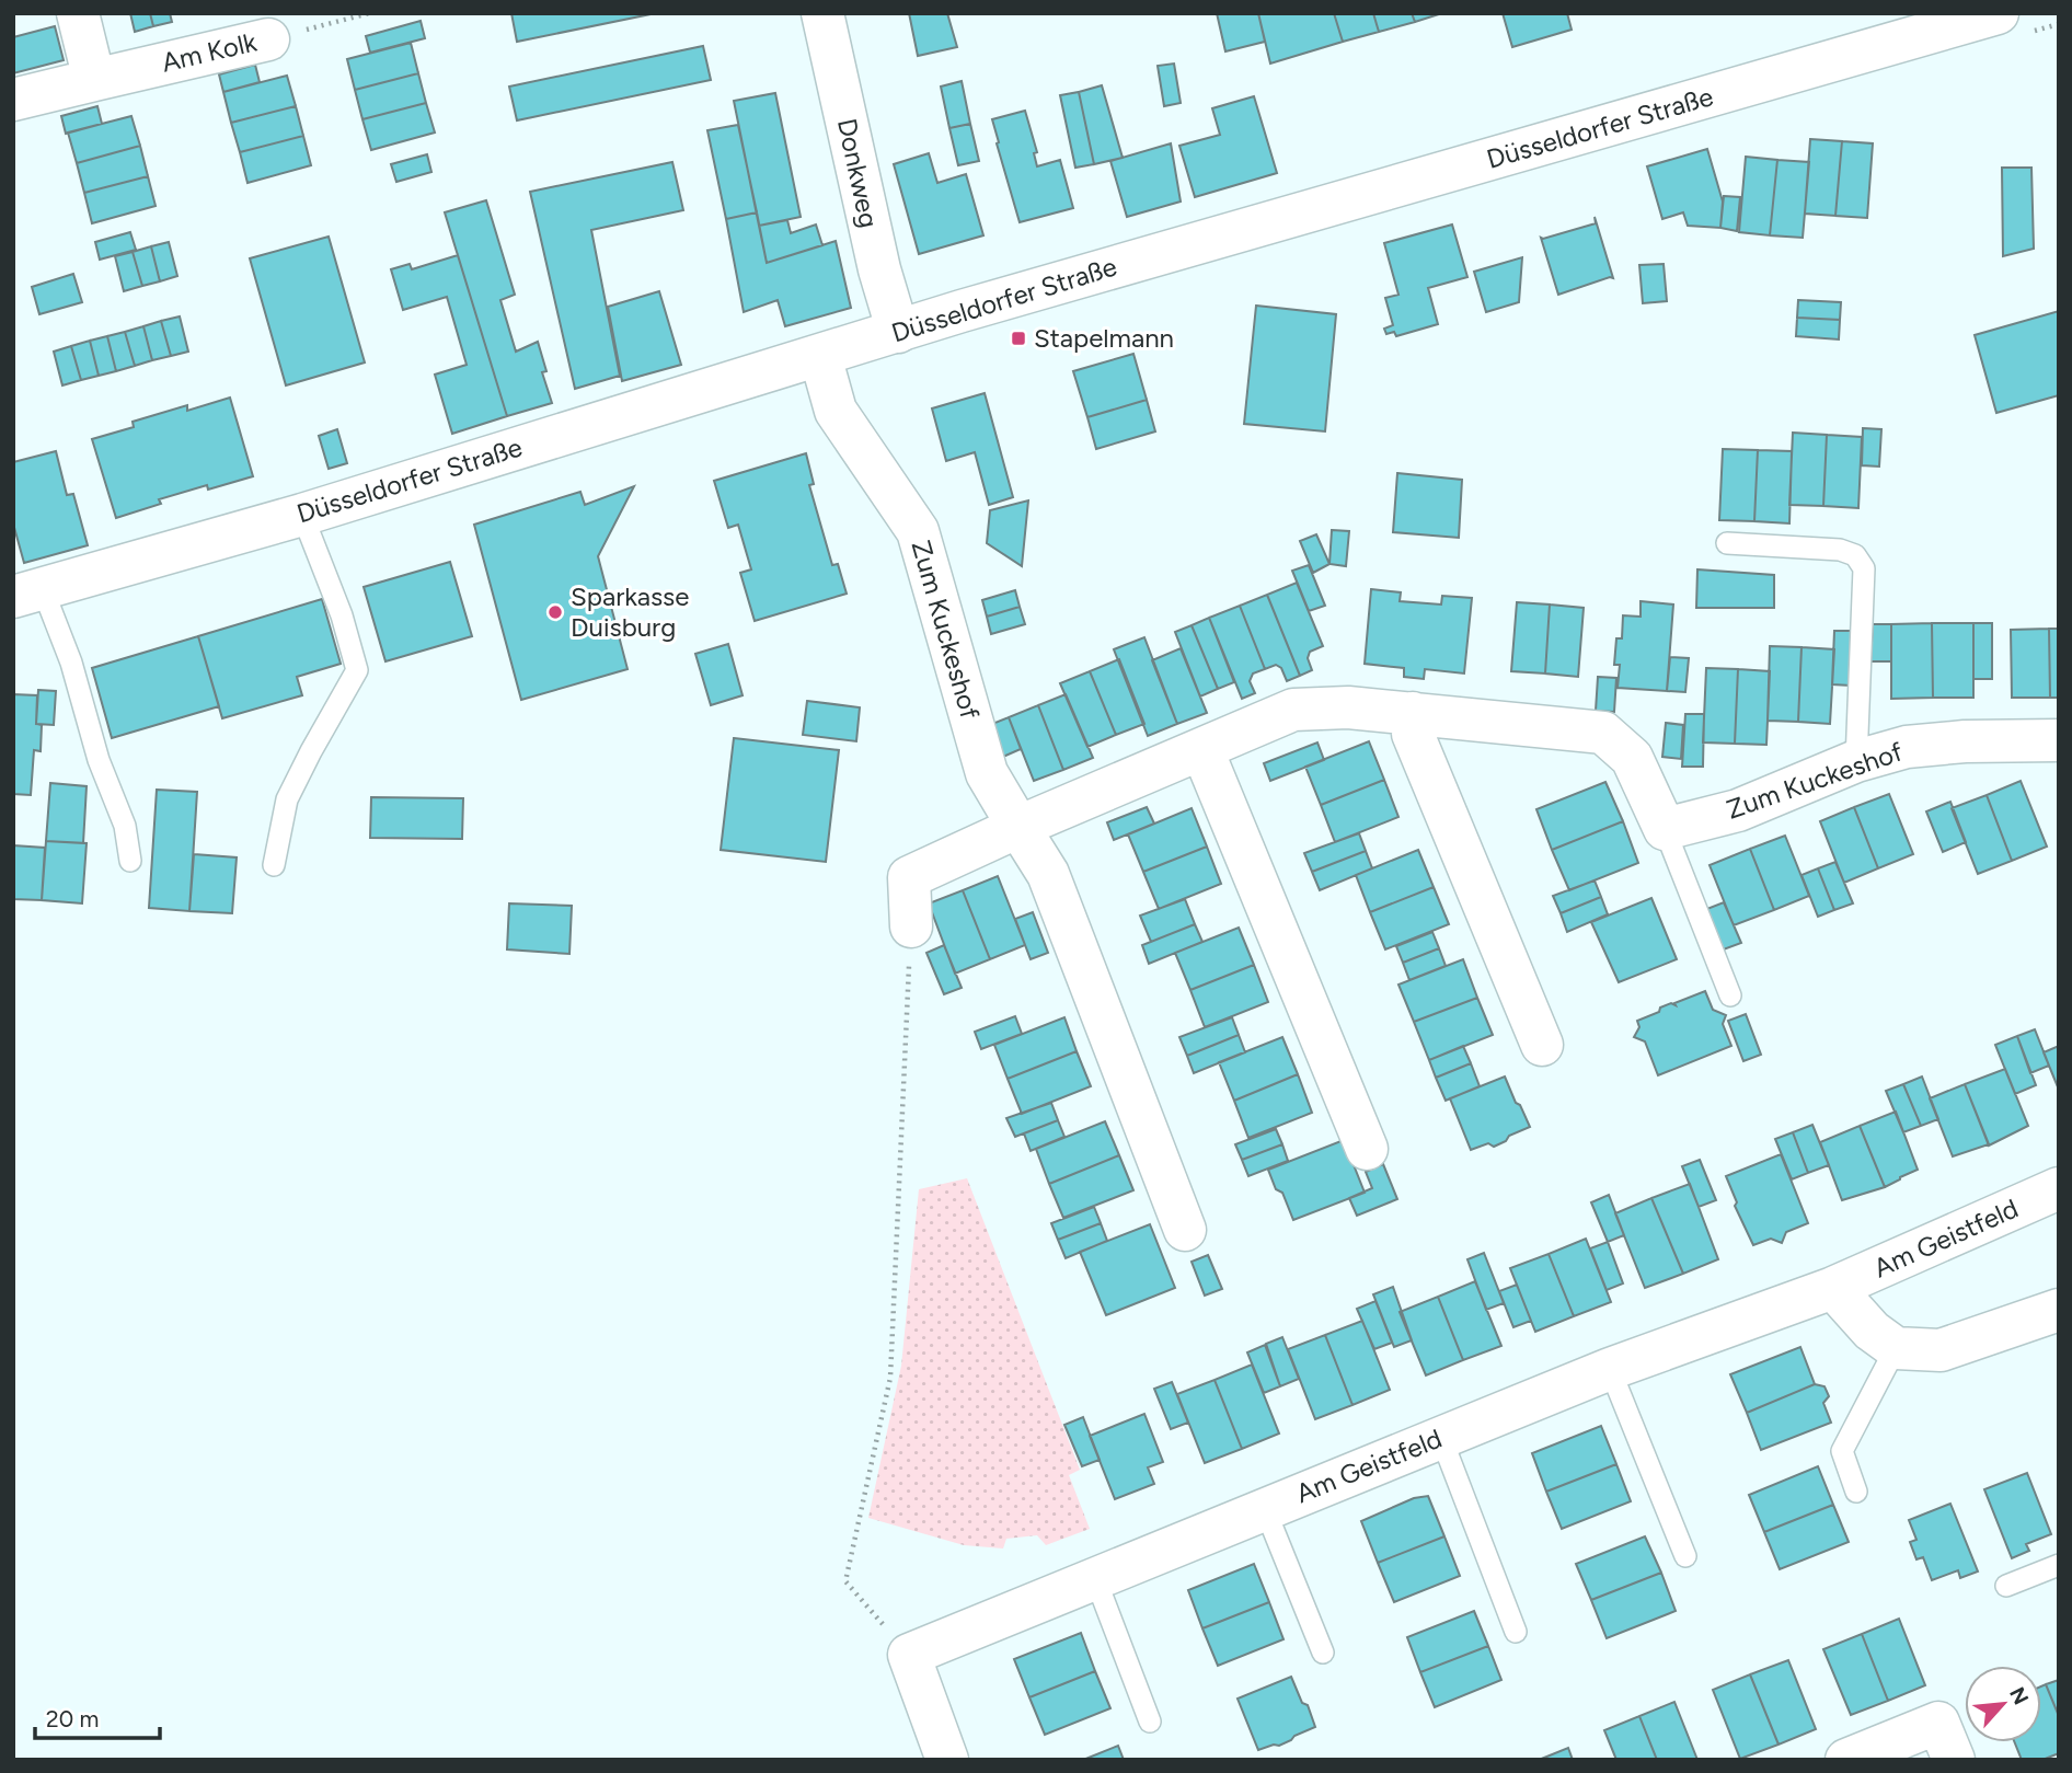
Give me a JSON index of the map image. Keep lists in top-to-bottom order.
{
  "streets": {
    "street": [
      "Am Kolk",
      "Düsseldorfer Straße",
      "Donkweg",
      "Zum Kuckeshof",
      "Am Geistfeld"
    ]
  },
  "crossings": [
    ["Düsseldorfer Straße", "Donkweg"],
    ["Düsseldorfer Straße", "Zum Kuckeshof"]
  ],
  "places": {
    "transit": ["Stapelmann"],
    "other": ["Sparkasse Duisburg"]
  },
  "scale_bar": "20 m",
  "north": "top right"
}
